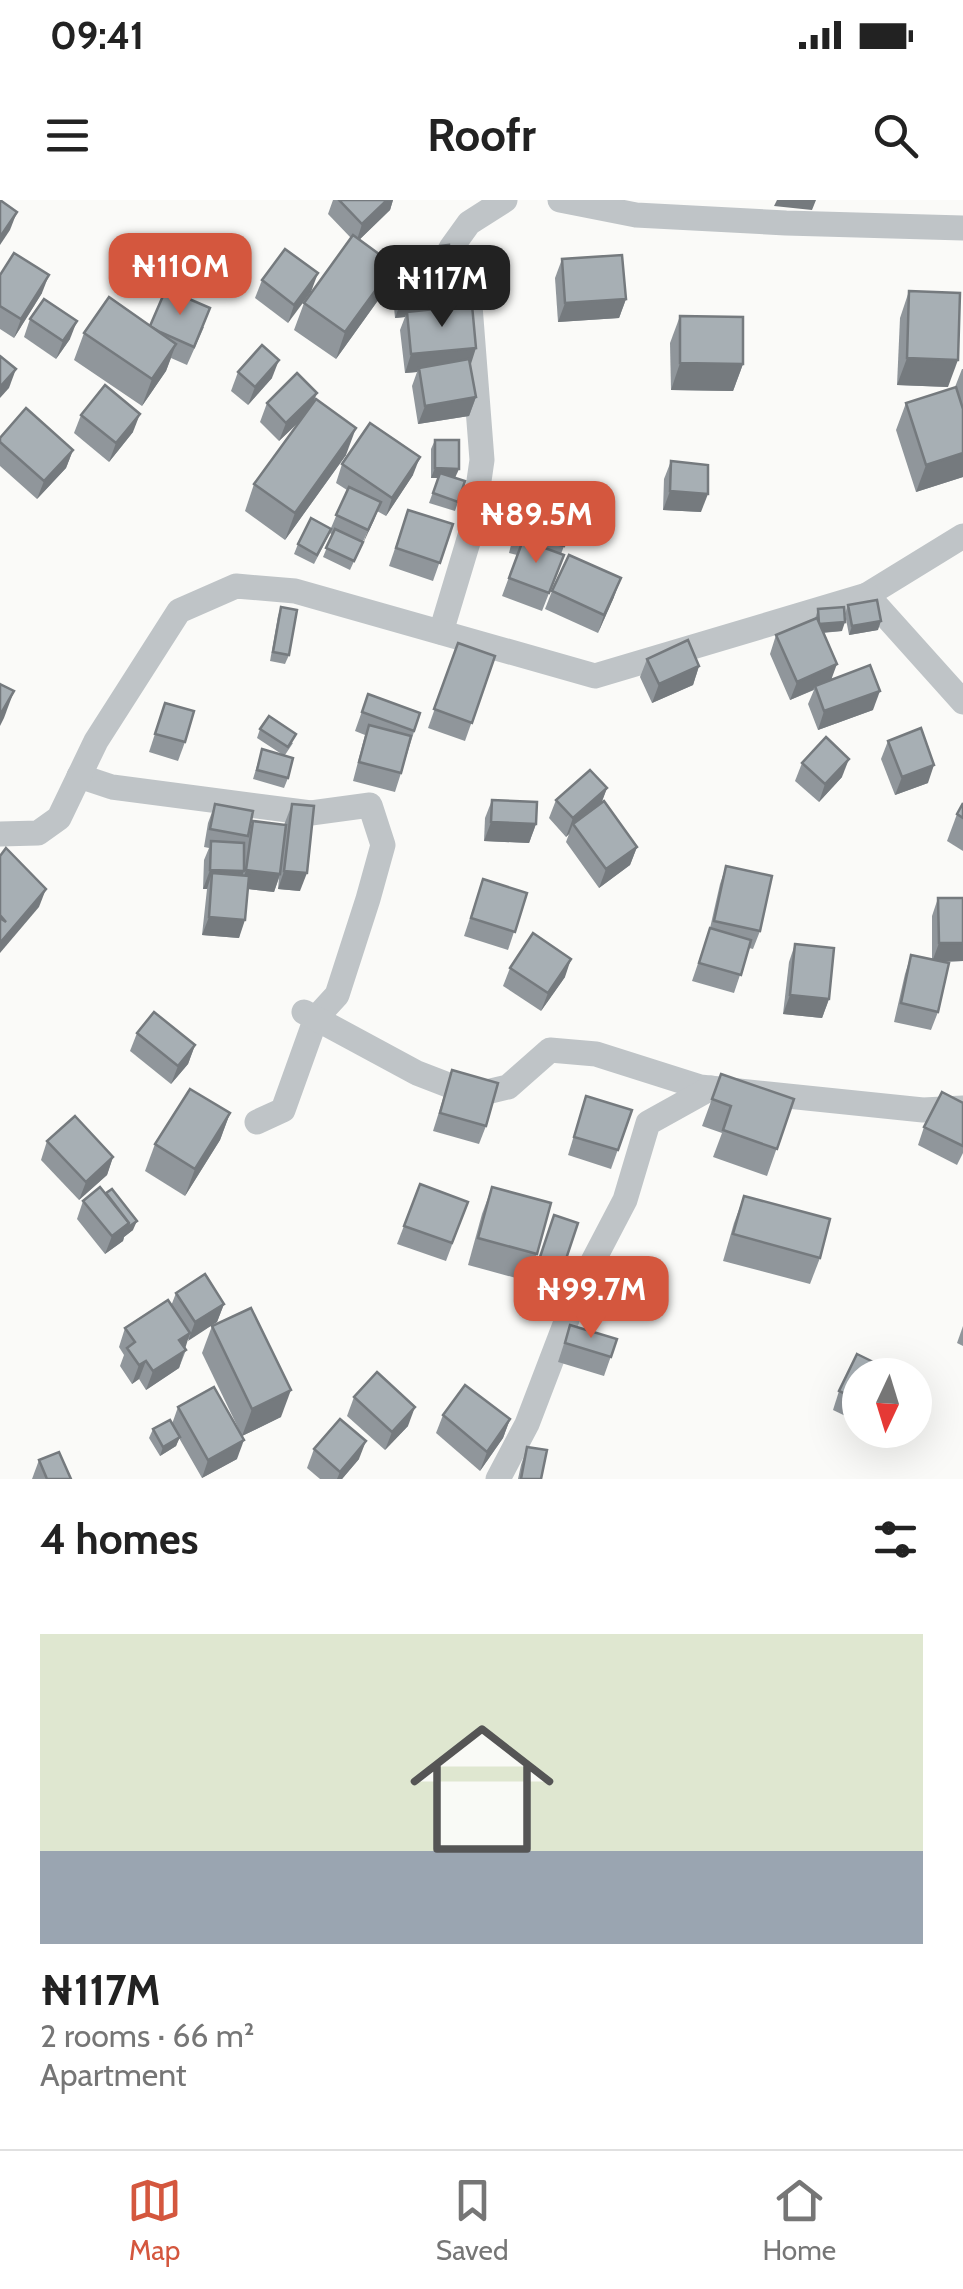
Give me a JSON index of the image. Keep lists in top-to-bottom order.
{
  "north": "bottom",
  "page": {
    "status": "09:41",
    "header": "Roofr",
    "price": [
      "₦110M",
      "₦117M",
      "₦89.5M",
      "₦99.7M"
    ],
    "heading": "4 homes",
    "list": [
      {
        "name": "₦117M",
        "note": "2 rooms · 66 m² · Apartment"
      }
    ],
    "tabs": ["Map", "Saved", "Home"]
  }
}
